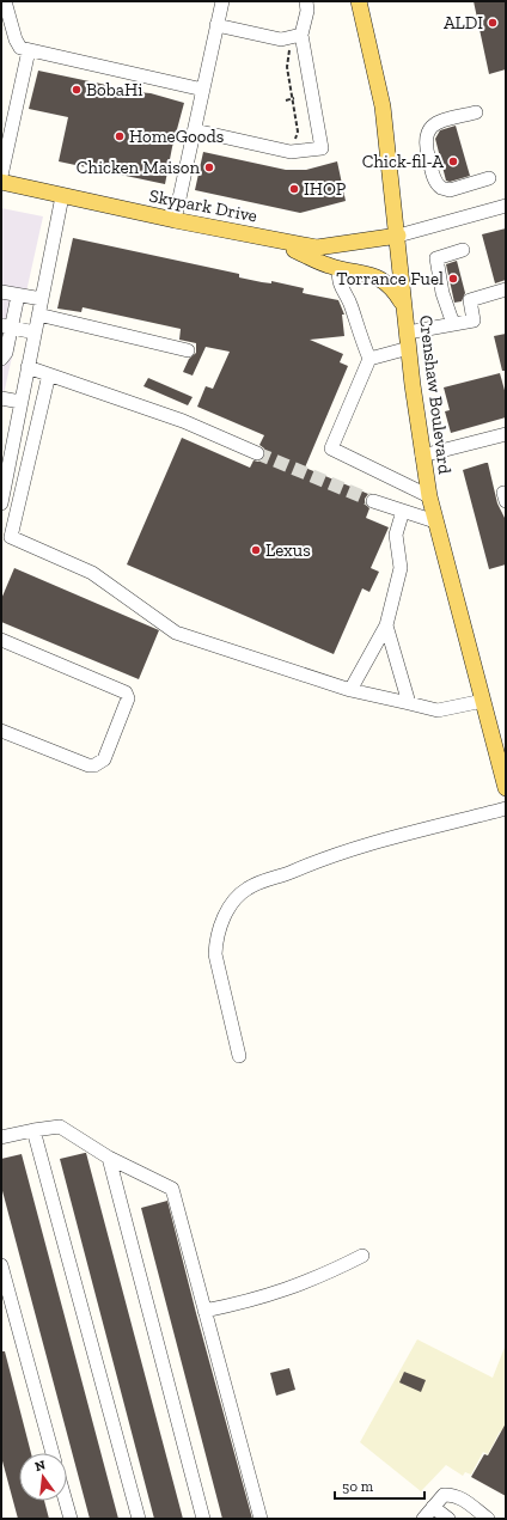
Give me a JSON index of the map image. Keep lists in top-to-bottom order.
{
  "streets": {
    "main road": ["Skypark Drive", "Crenshaw Boulevard"]
  },
  "crossings": [
    ["Skypark Drive", "Crenshaw Boulevard"]
  ],
  "places": [
    "ALDI",
    "BobaHi",
    "HomeGoods",
    "Chick-fil-A",
    "Chicken Maison",
    "IHOP",
    "Torrance Fuel",
    "Lexus"
  ],
  "scale_bar": "50 m",
  "north": "top"
}
